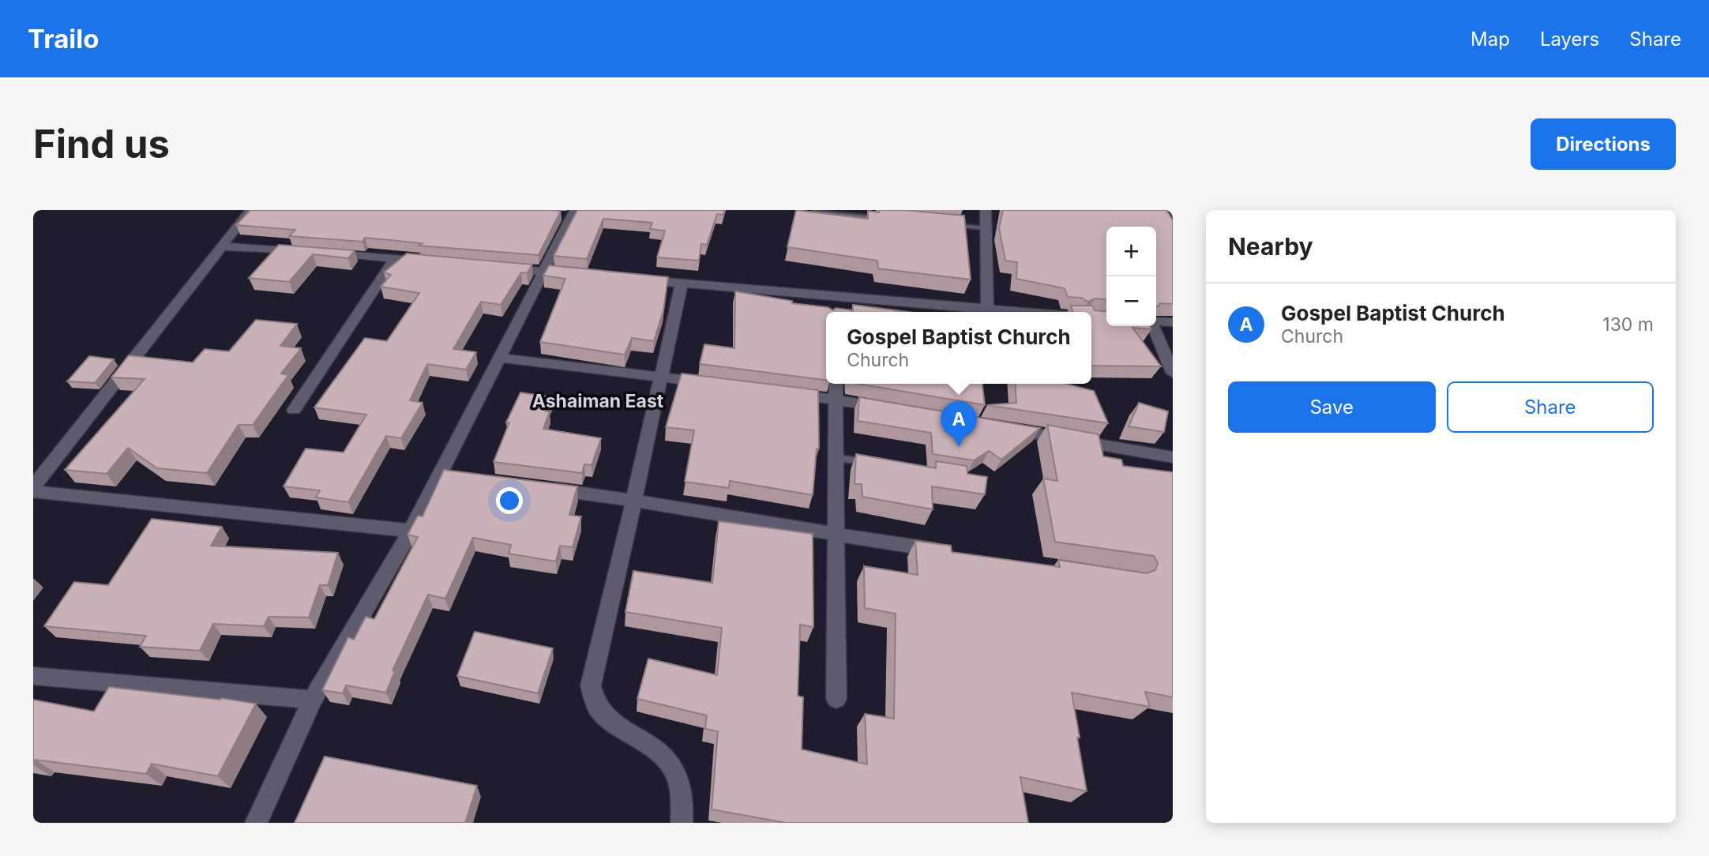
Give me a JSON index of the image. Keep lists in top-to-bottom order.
{
  "districts": ["Ashaiman East"],
  "page": {
    "header": "Trailo",
    "nav": ["Map", "Layers", "Share"],
    "buttons": [
      "Directions",
      ["Save", "Share"]
    ],
    "title": "Find us",
    "heading": "Nearby",
    "map_buttons": ["+", "−"],
    "list": [
      {
        "mark": "A",
        "name": "Gospel Baptist Church",
        "note": "Church",
        "value": "130 m"
      }
    ],
    "popup": ["Gospel Baptist Church", "Church"],
    "pins": "A"
  }
}
